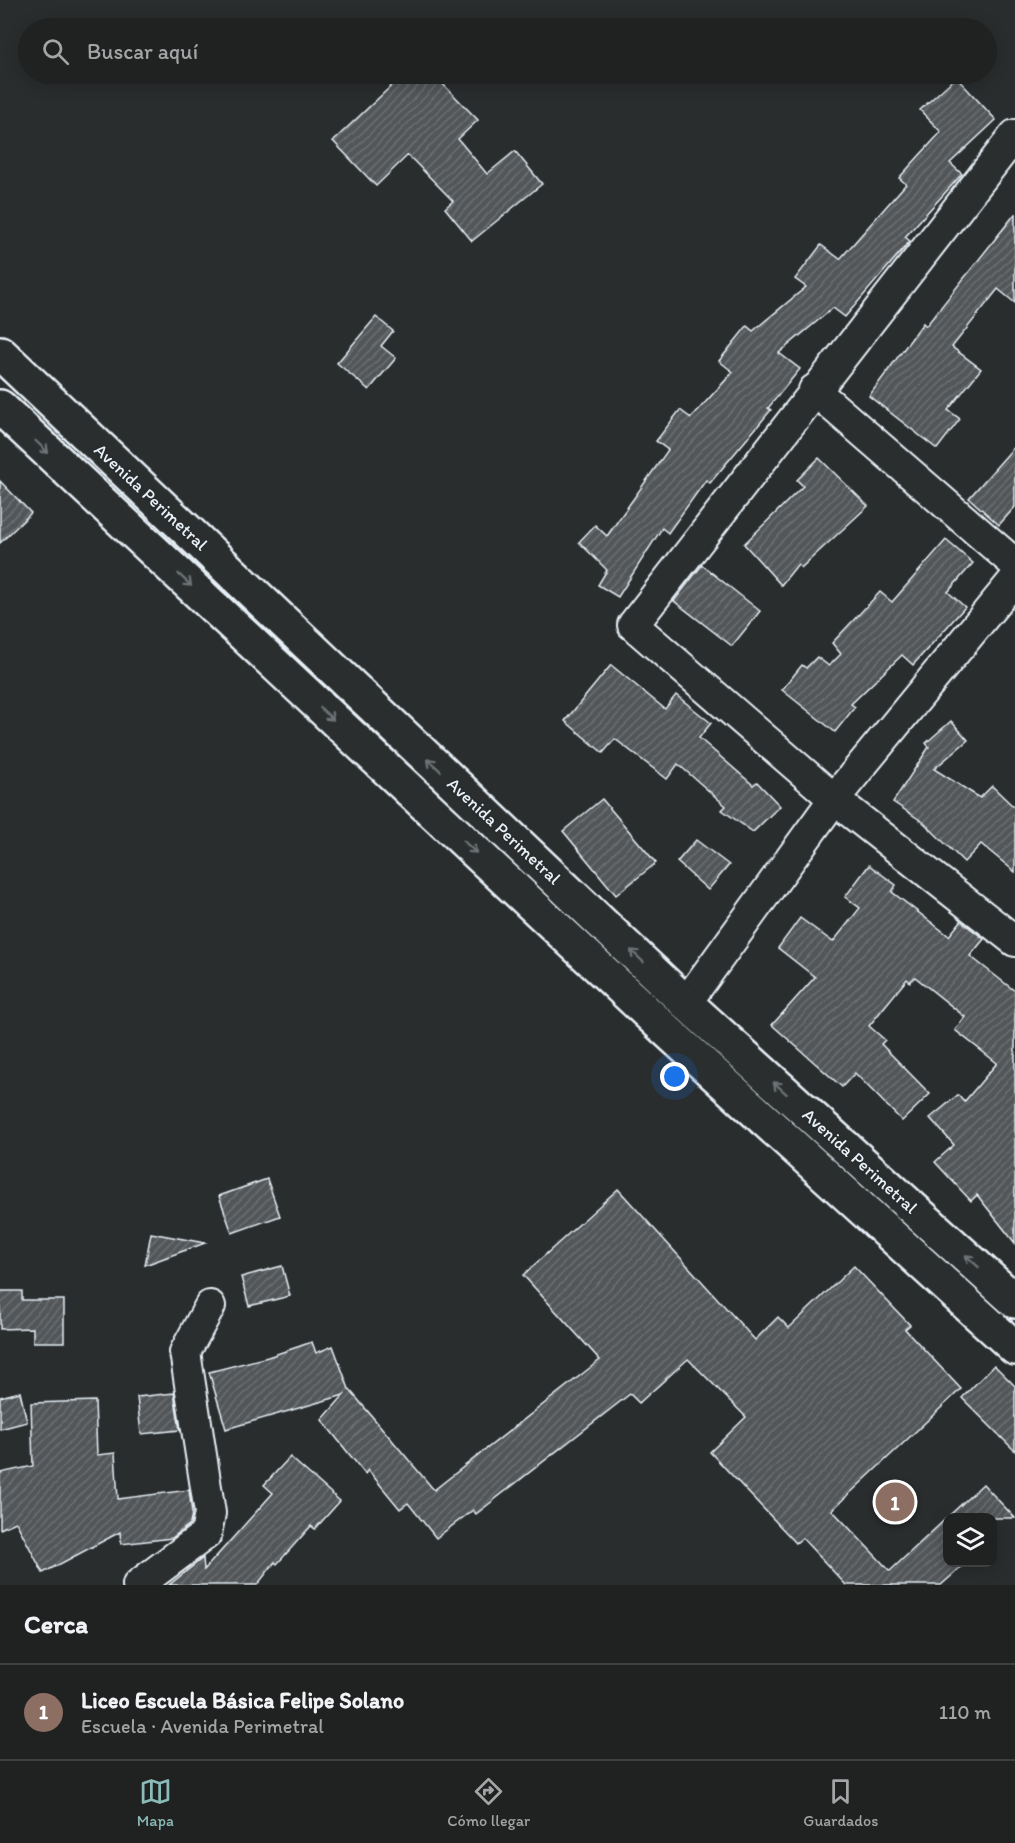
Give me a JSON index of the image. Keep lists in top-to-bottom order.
{
  "streets": {
    "main road": ["Avenida Perimetral"]
  },
  "page": {
    "search": "Buscar aquí",
    "pins": "1",
    "heading": "Cerca",
    "list": [
      {
        "mark": "1",
        "name": "Liceo Escuela Básica Felipe Solano",
        "note": "Escuela · Avenida Perimetral",
        "value": "110 m"
      }
    ],
    "nav": ["Mapa", "Cómo llegar", "Guardados"]
  }
}
